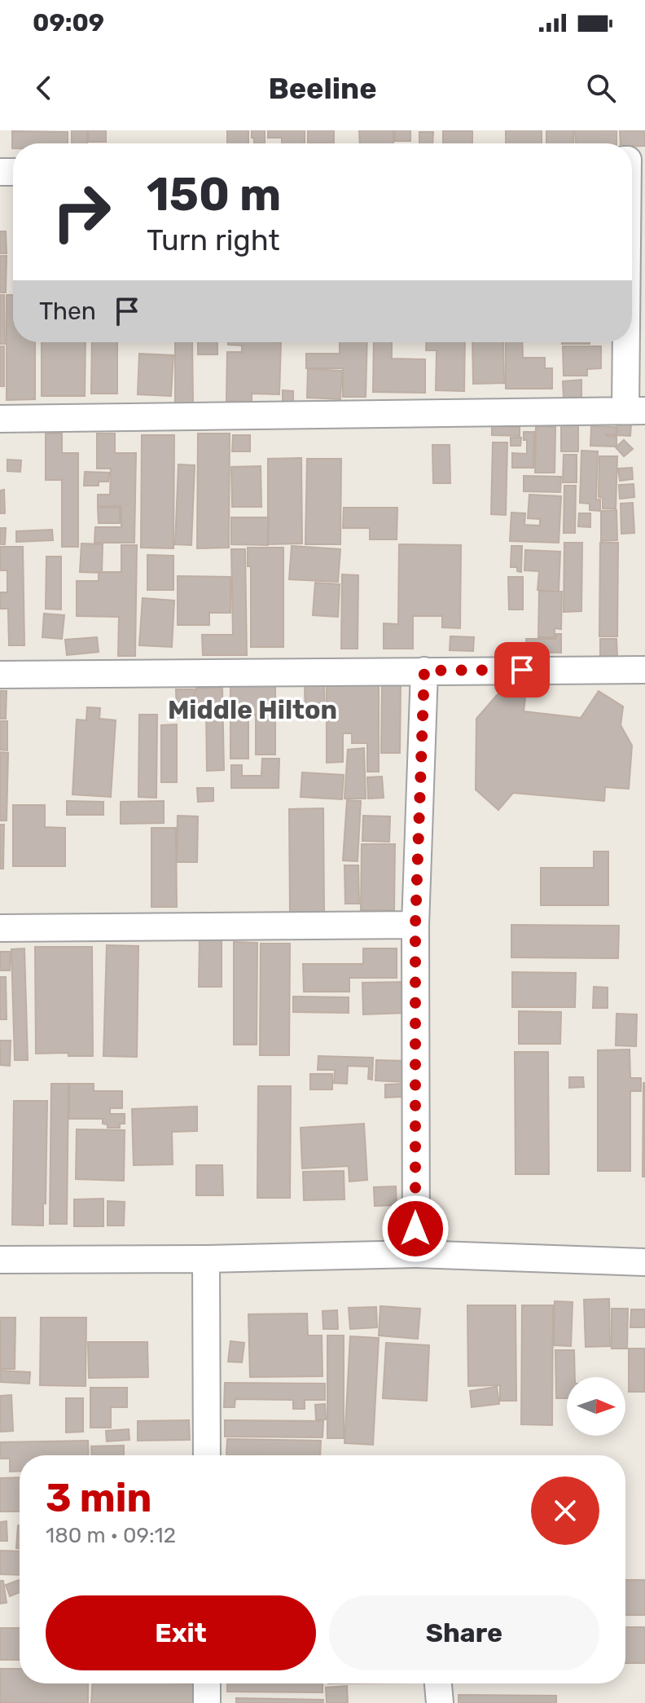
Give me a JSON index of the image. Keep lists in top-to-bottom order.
{
  "districts": ["Middle Hilton"],
  "north": "right",
  "page": {
    "status": "09:09",
    "header": "Beeline",
    "turn": ["150 m", "Turn right"],
    "then": "Then",
    "heading": ["3 min", "180 m · 09:12"],
    "buttons": ["Exit", "Share"]
  }
}
